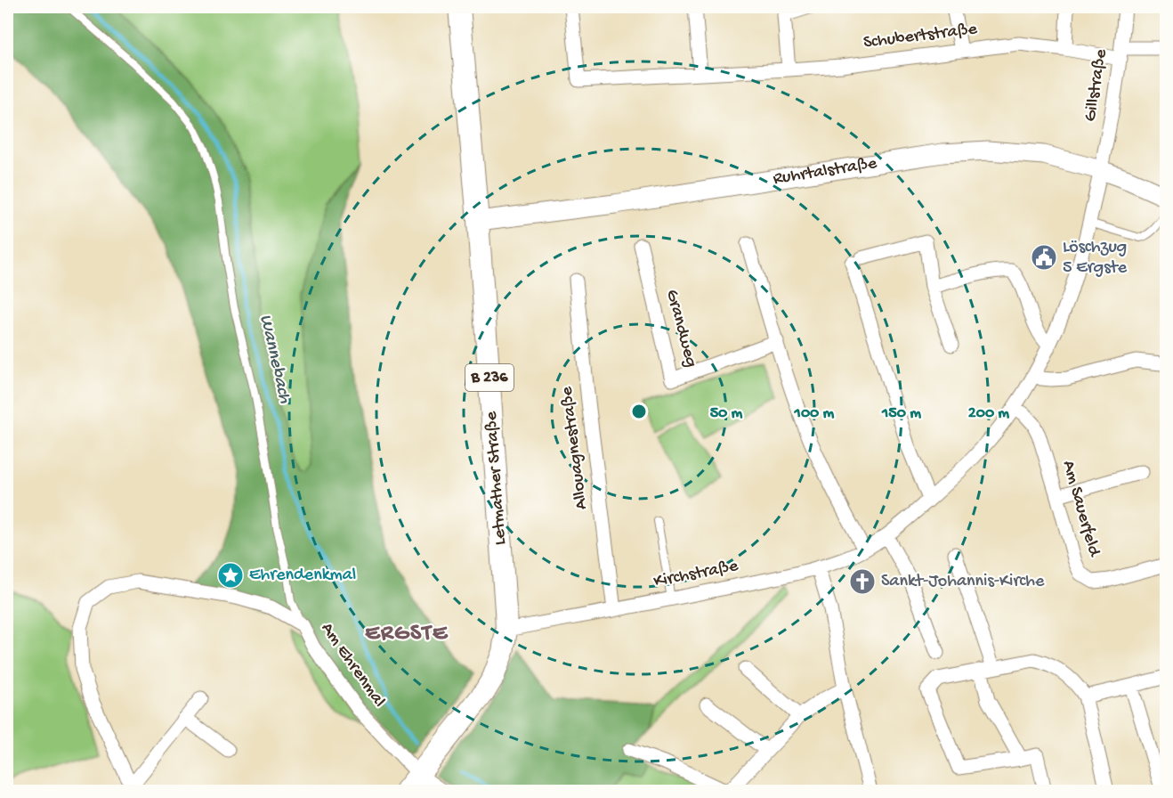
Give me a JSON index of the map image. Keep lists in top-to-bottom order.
{
  "streets": {
    "main road": ["Ruhrtalstraße", "B 236", "Letmather Straße"],
    "street": [
      "Schubertstraße",
      "Gillstraße",
      "Grandweg",
      "Allouagnestraße",
      "Am Sauerfeld",
      "Kirchstraße",
      "Am Ehrenmal"
    ]
  },
  "crossings": [
    ["Schubertstraße", "Gillstraße"],
    ["Gillstraße", "Ruhrtalstraße"],
    ["Gillstraße", "Kirchstraße"],
    ["Ruhrtalstraße", "Letmather Straße"],
    ["Ruhrtalstraße", "Kirchstraße"],
    ["Allouagnestraße", "Kirchstraße"],
    ["Letmather Straße", "Kirchstraße"],
    ["Letmather Straße", "Am Ehrenmal"],
    ["Am Sauerfeld", "Kirchstraße"]
  ],
  "districts": ["ERGSTE"],
  "water": ["Wannebach"],
  "places": {
    "public building": ["Löschzug 5 Ergste"],
    "place": ["Ehrendenkmal"],
    "church": ["Sankt-Johannis-Kirche"]
  },
  "rings": [
    "50 m",
    "100 m",
    "150 m",
    "200 m"
  ]
}
